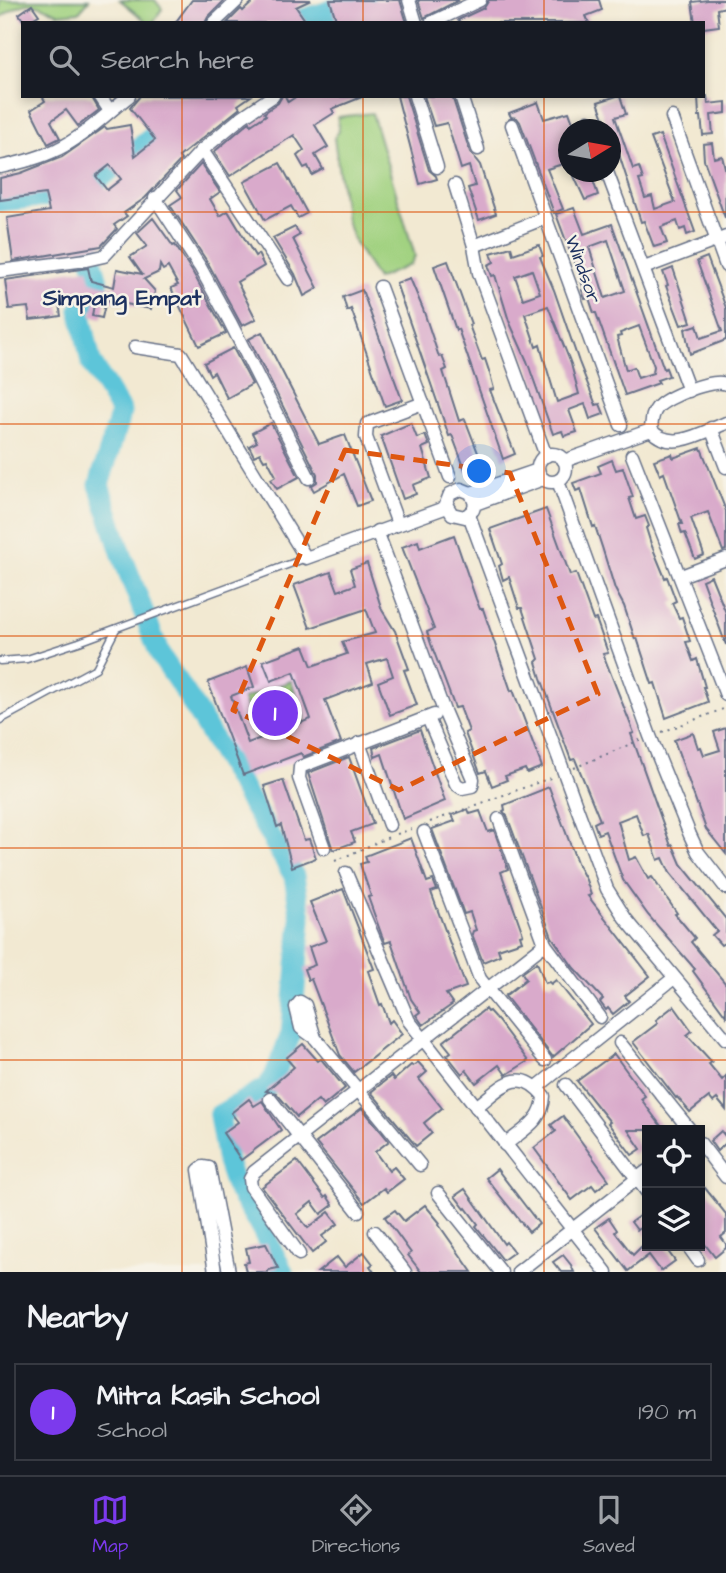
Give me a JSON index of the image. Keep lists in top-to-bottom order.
{
  "streets": {
    "street": ["Windsor"]
  },
  "districts": ["Simpang Empat"],
  "north": "right",
  "page": {
    "search": "Search here",
    "pins": "1",
    "heading": "Nearby",
    "list": [
      {
        "mark": "1",
        "name": "Mitra Kasih School",
        "note": "School",
        "value": "190 m"
      }
    ],
    "nav": ["Map", "Directions", "Saved"]
  }
}
